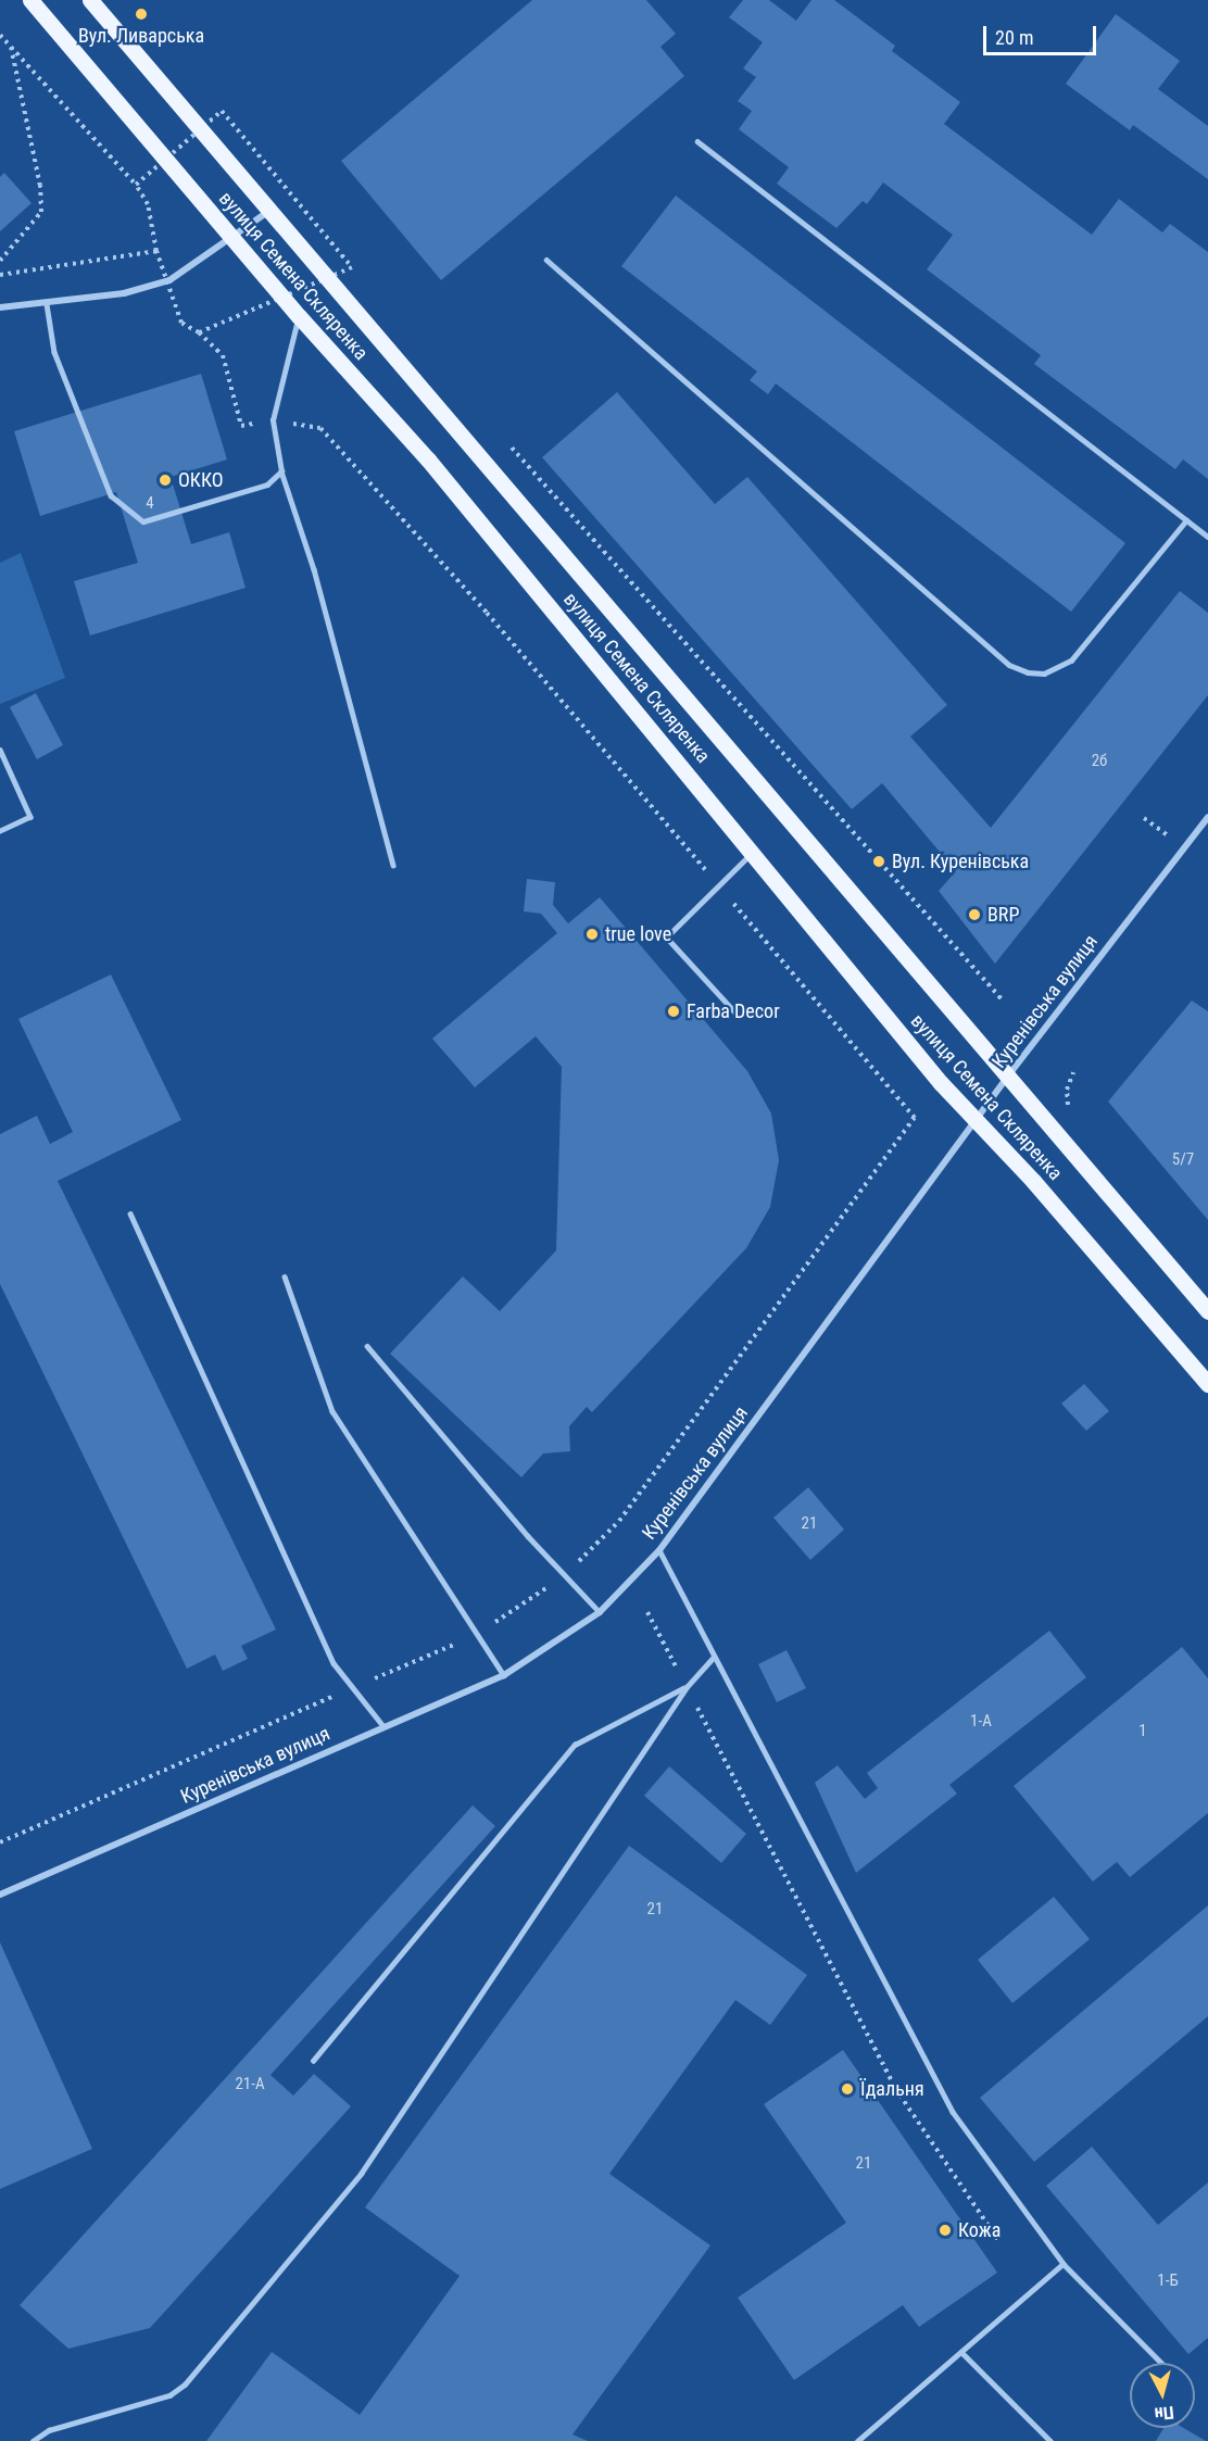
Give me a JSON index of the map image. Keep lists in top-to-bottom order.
{
  "streets": {
    "main road": ["вулиця Семена Скляренка"],
    "street": ["Куренівська вулиця"]
  },
  "crossings": [
    ["вулиця Семена Скляренка", "Куренівська вулиця"]
  ],
  "places": [
    "Вул. Ливарська",
    "ОККО",
    "Вул. Куренівська",
    "BRP",
    "true love",
    "Farba Decor",
    "Їдальня",
    "Кожа"
  ],
  "house_numbers": [
    "4",
    "2б",
    "5/7",
    "21",
    "1-А",
    "1",
    "21",
    "21-А",
    "21",
    "1-Б"
  ],
  "scale_bar": "20 m",
  "north": "bottom"
}
